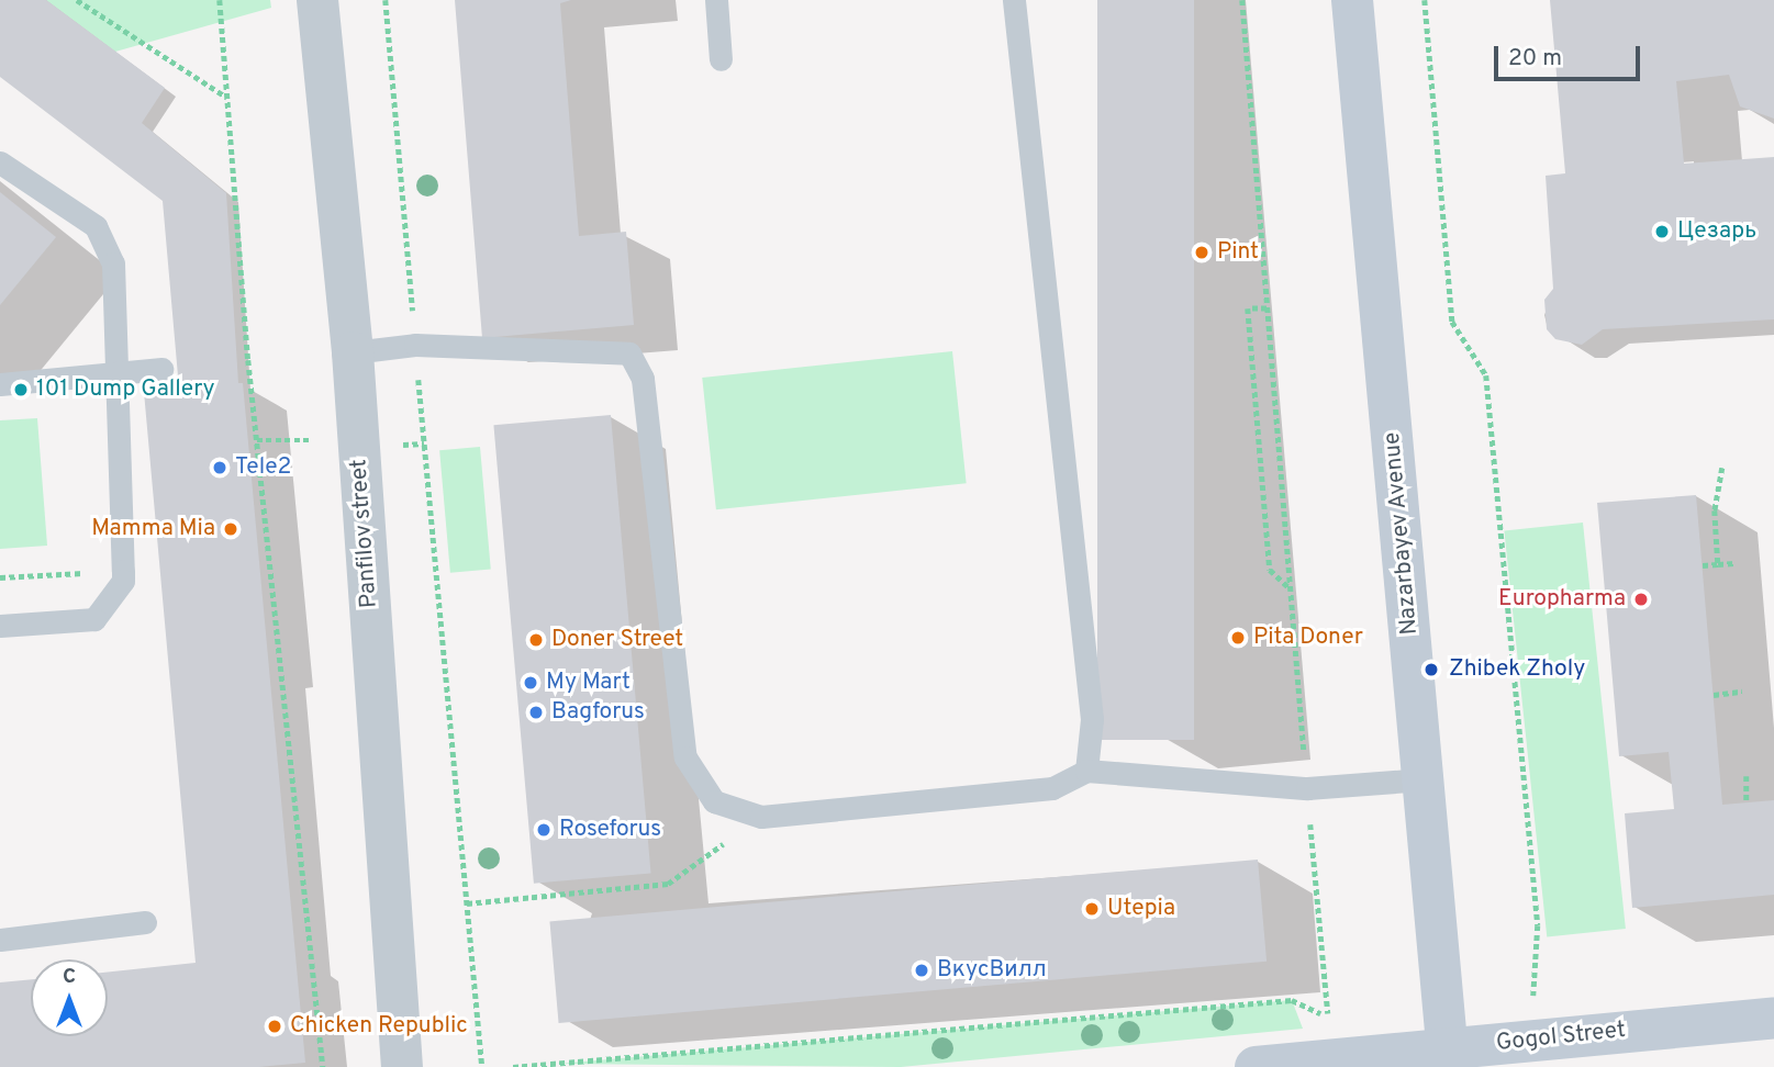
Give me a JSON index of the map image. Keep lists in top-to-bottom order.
{
  "streets": {
    "main road": ["Nazarbayev Avenue", "Gogol Street"],
    "street": ["Panfilov street"]
  },
  "crossings": [
    ["Nazarbayev Avenue", "Gogol Street"]
  ],
  "places": [
    "Цезарь",
    "Pint",
    "101 Dump Gallery",
    "Tele2",
    "Mamma Mia",
    "Europharma",
    "Pita Doner",
    "Doner Street",
    "Zhibek Zholy",
    "My Mart",
    "Bagforus",
    "Roseforus",
    "Utepia",
    "ВкусВилл",
    "Chicken Republic"
  ],
  "scale_bar": "20 m",
  "north": "top"
}
